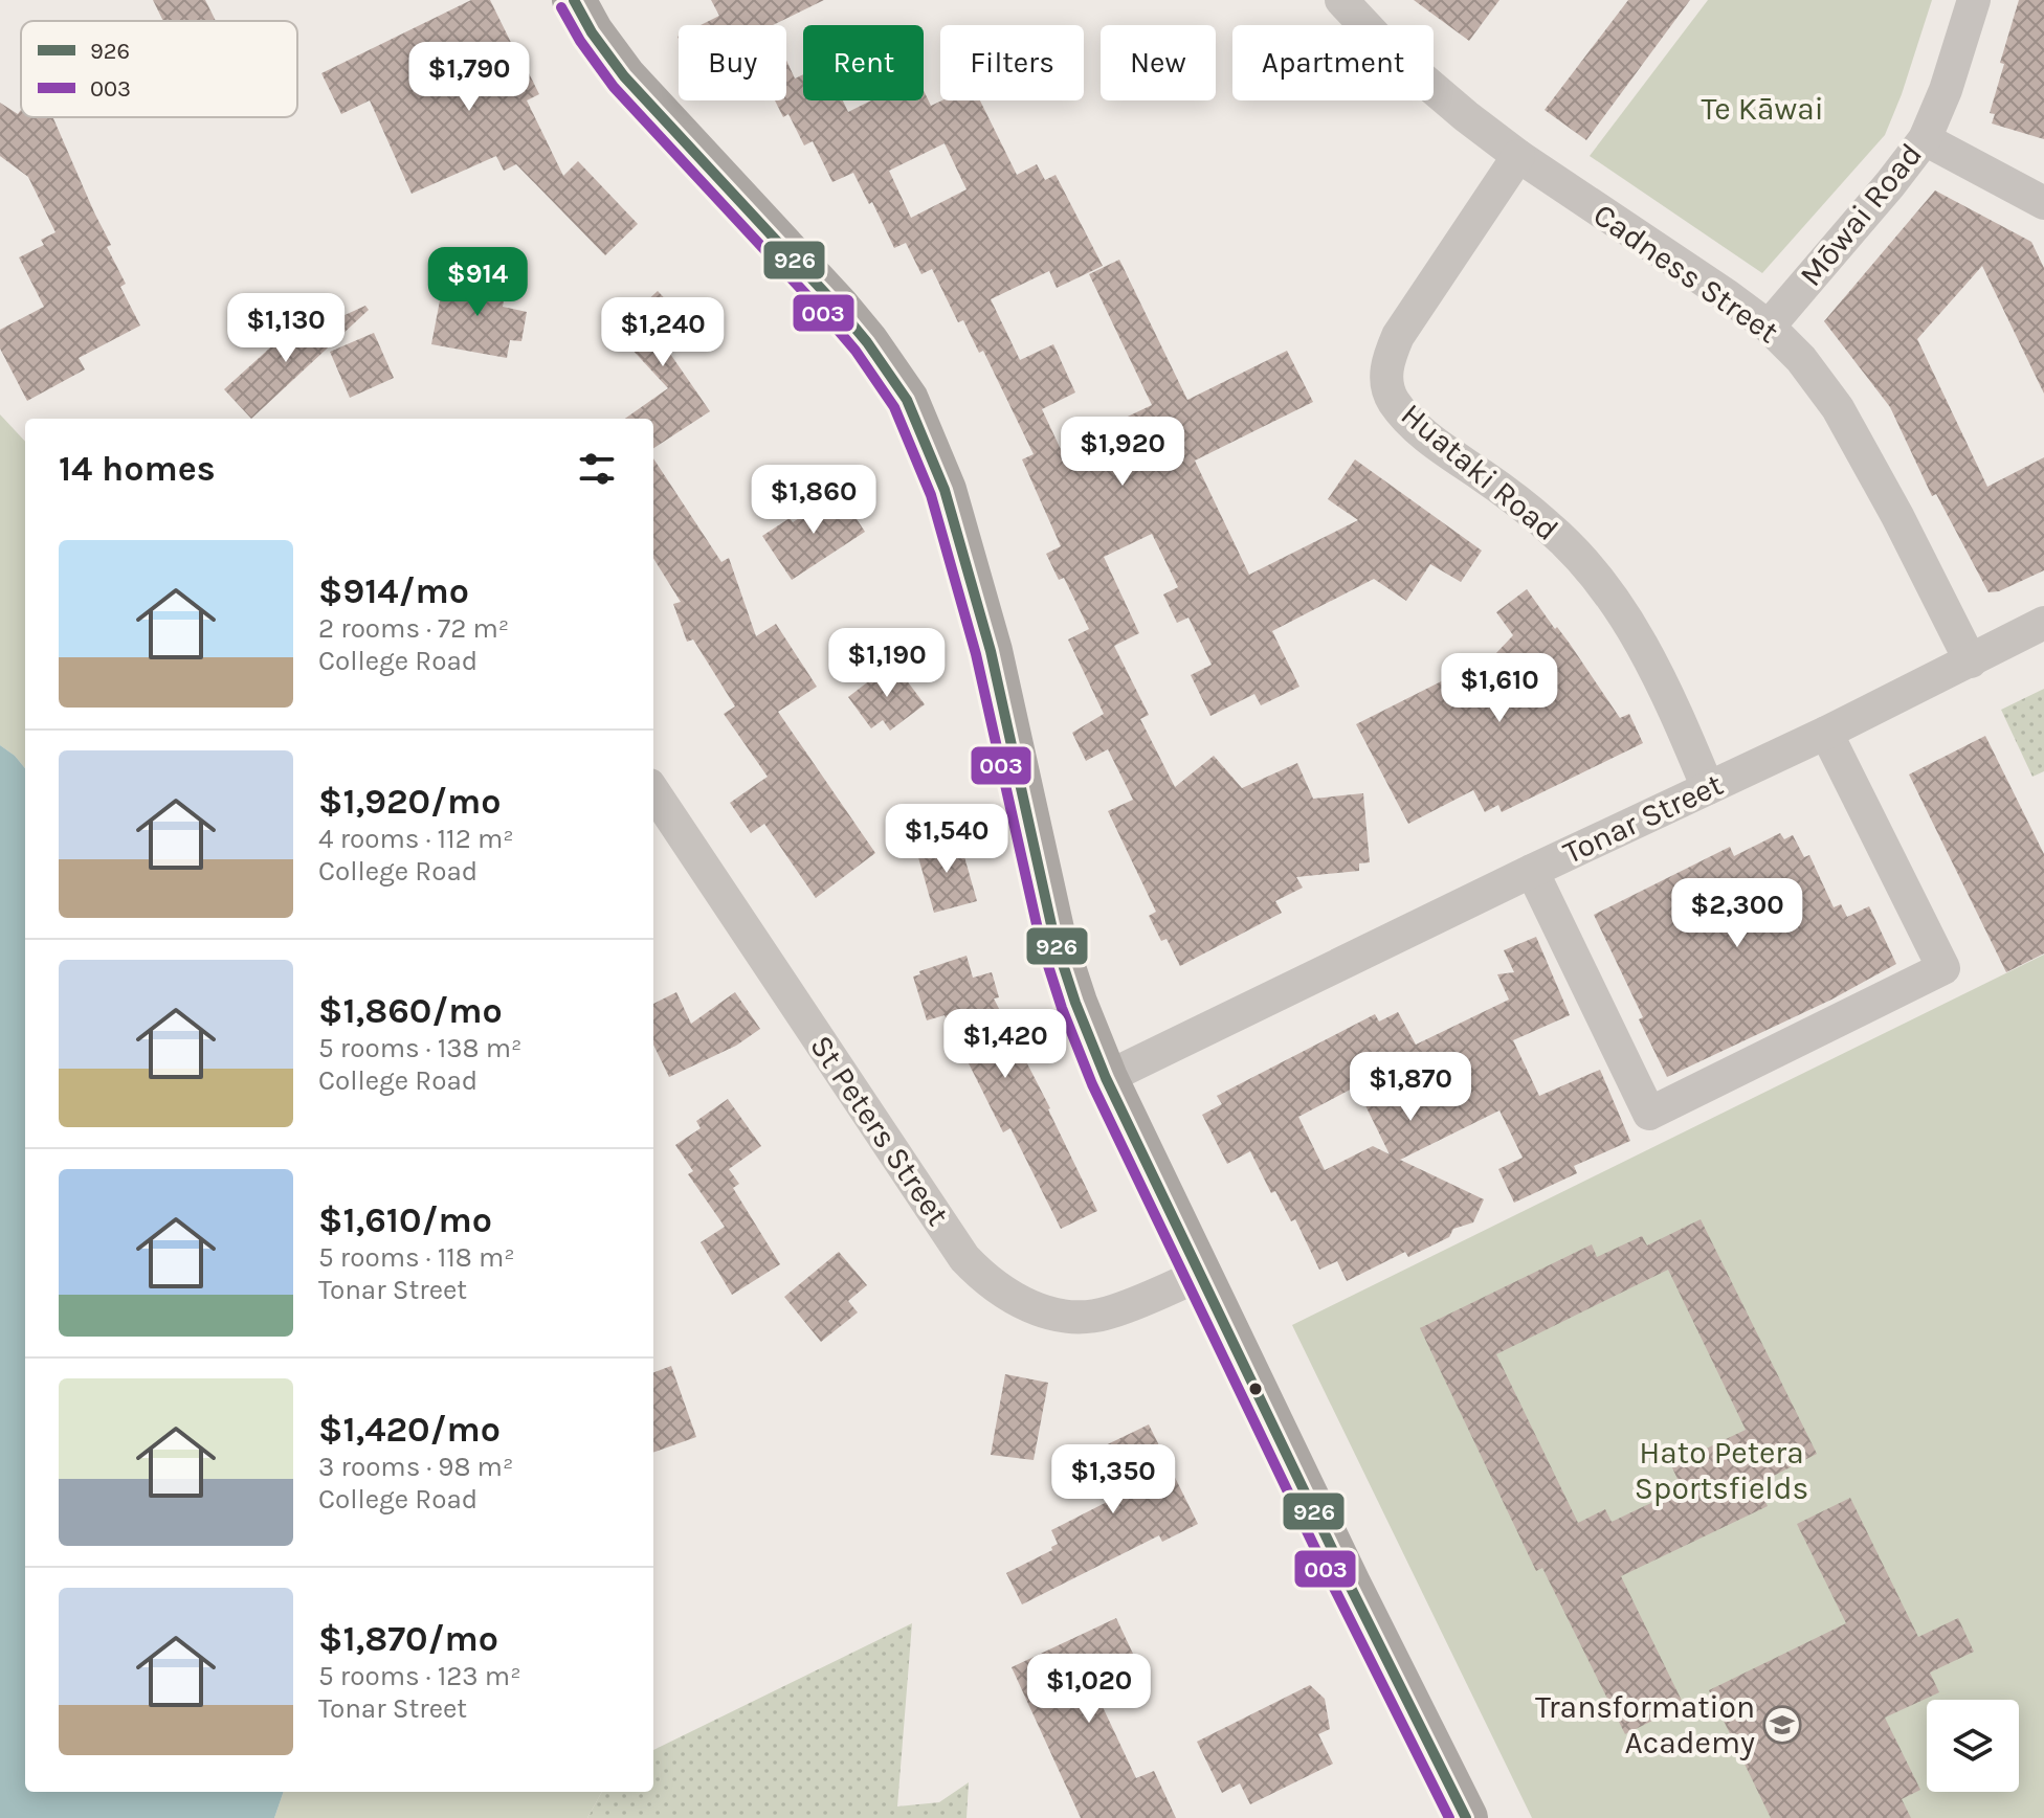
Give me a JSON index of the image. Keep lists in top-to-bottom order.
{
  "streets": {
    "street": [
      "Mōwai Road",
      "Cadness Street",
      "Huataki Road",
      "Tonar Street",
      "St Peters Street"
    ]
  },
  "crossings": [
    ["Mōwai Road", "Cadness Street"],
    ["Cadness Street", "Huataki Road"],
    ["Cadness Street", "Tonar Street"],
    ["Huataki Road", "Tonar Street"]
  ],
  "parks": ["Te Kāwai", "Hato Petera Sportsfields"],
  "places": {
    "school or university": ["Transformation Academy"]
  },
  "lines": ["transit line 926", "transit line 003"],
  "legend": ["926", "003"],
  "page": {
    "chip": [
      "Buy",
      "Rent",
      "Filters",
      "New",
      "Apartment"
    ],
    "price": [
      "$1,790",
      "$914",
      "$1,130",
      "$1,240",
      "$1,920",
      "$1,860",
      "$1,190",
      "$1,610",
      "$1,540",
      "$2,300",
      "$1,420",
      "$1,870",
      "$1,350",
      "$1,020"
    ],
    "heading": "14 homes",
    "list": [
      {
        "name": "$914/mo",
        "note": "2 rooms · 72 m² · College Road"
      },
      {
        "name": "$1,920/mo",
        "note": "4 rooms · 112 m² · College Road"
      },
      {
        "name": "$1,860/mo",
        "note": "5 rooms · 138 m² · College Road"
      },
      {
        "name": "$1,610/mo",
        "note": "5 rooms · 118 m² · Tonar Street"
      },
      {
        "name": "$1,420/mo",
        "note": "3 rooms · 98 m² · College Road"
      },
      {
        "name": "$1,870/mo",
        "note": "5 rooms · 123 m² · Tonar Street"
      }
    ]
  }
}
